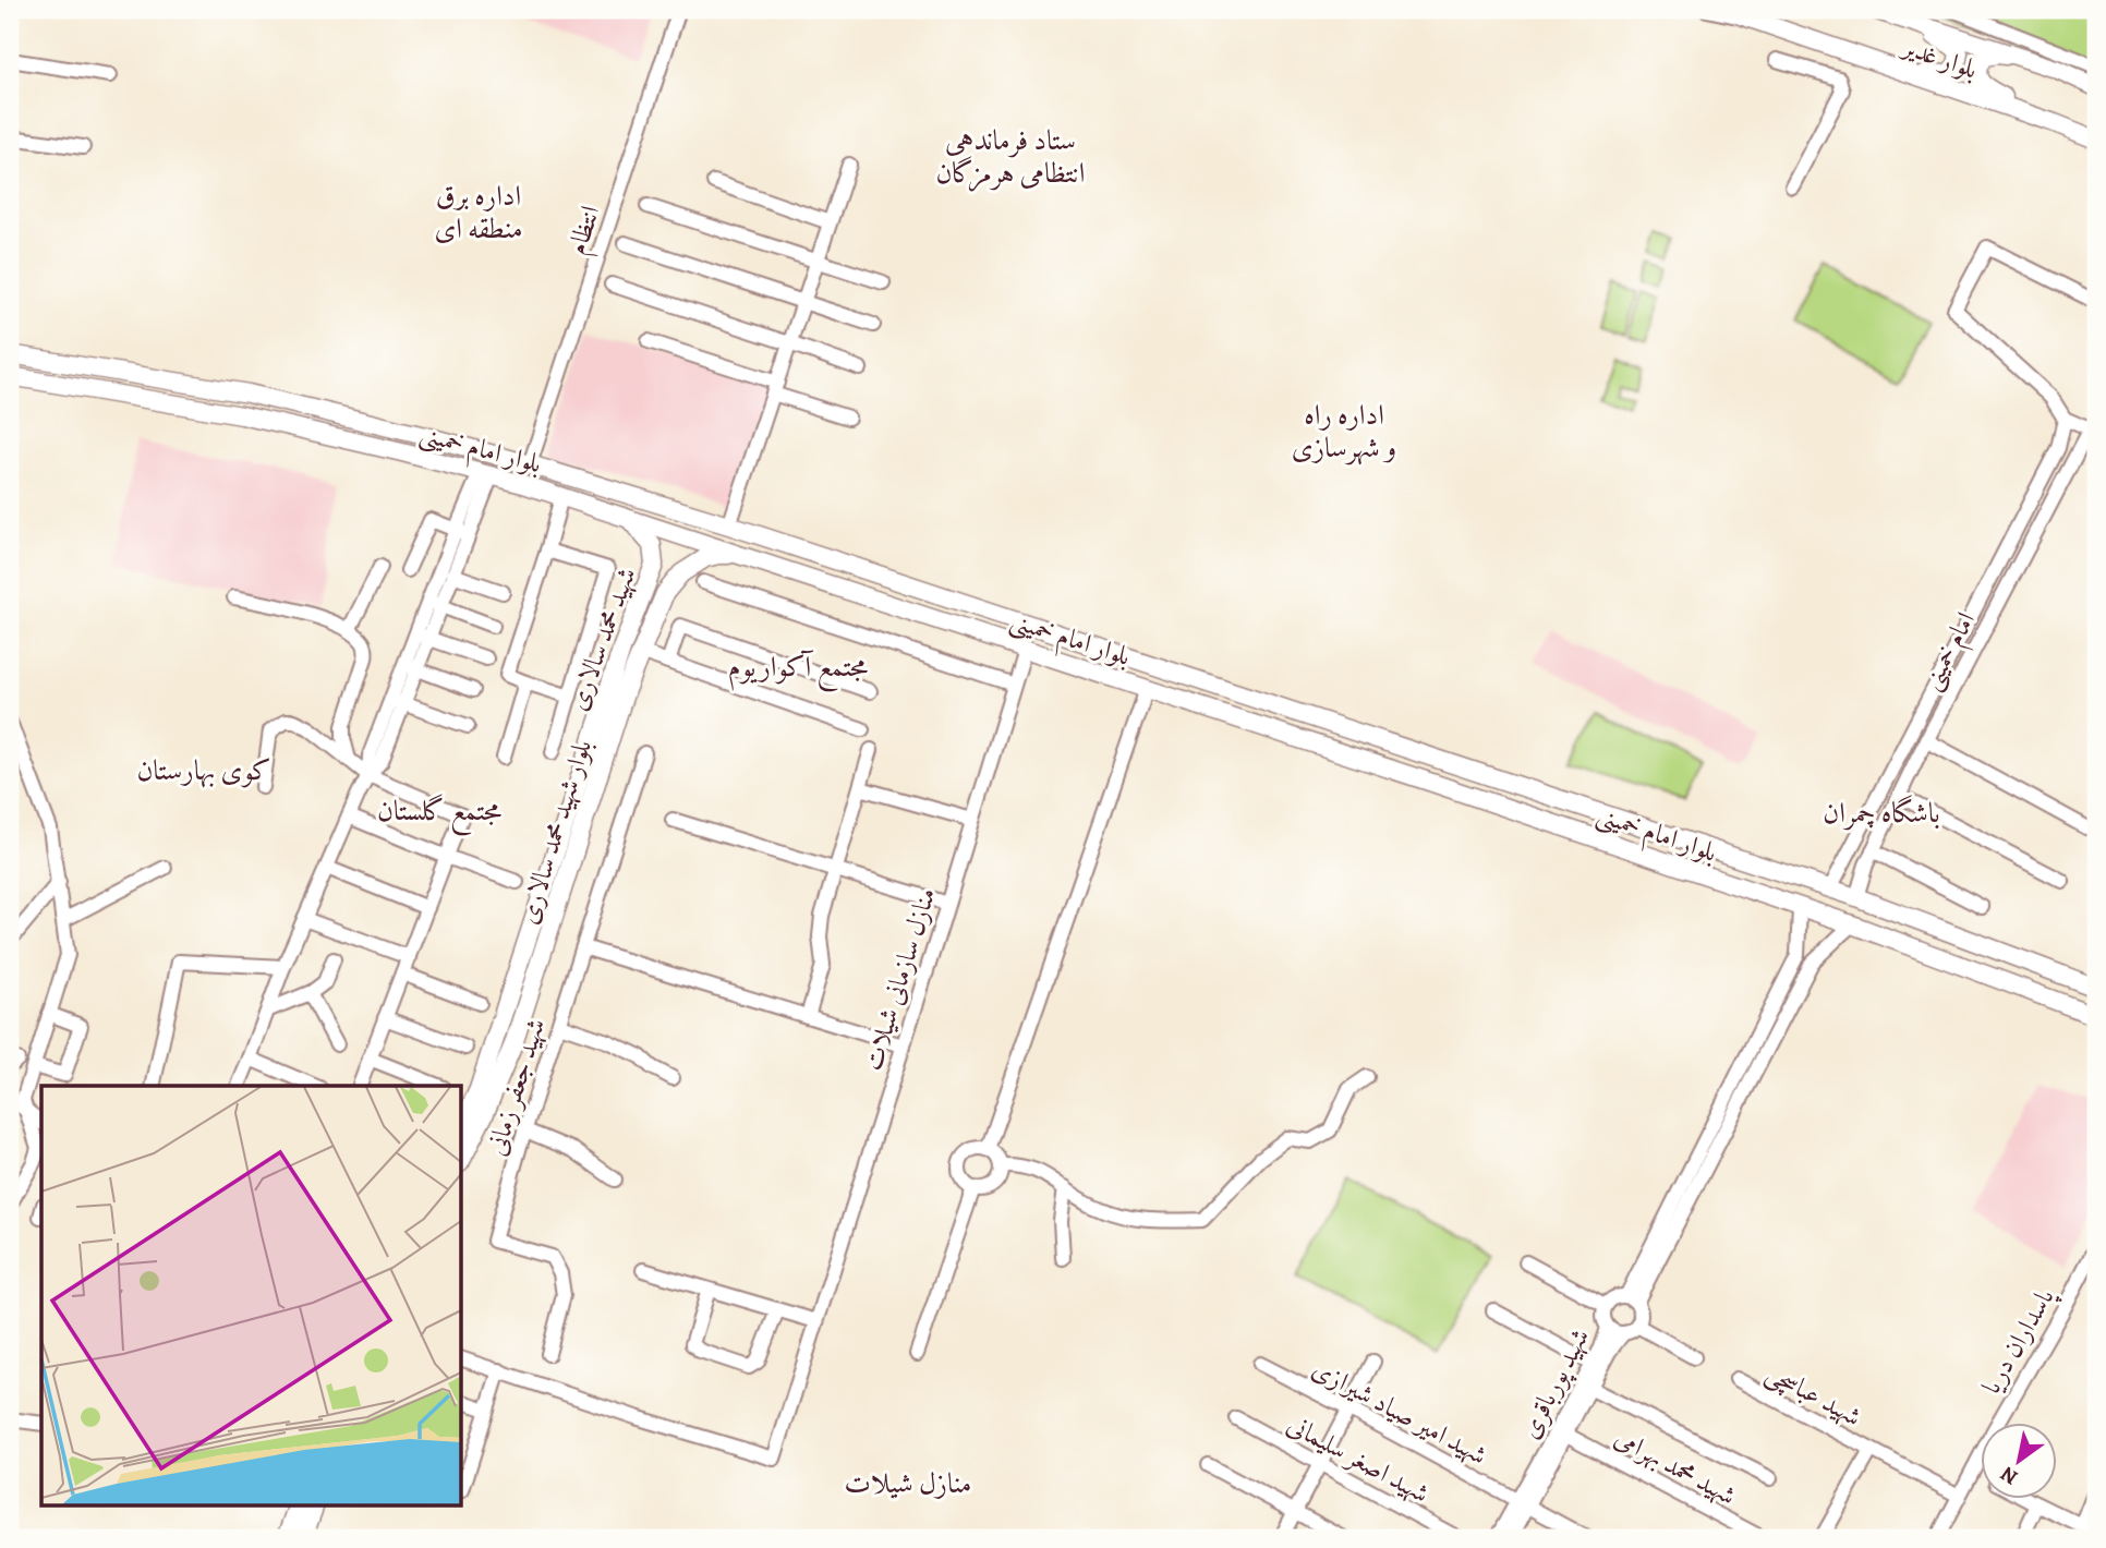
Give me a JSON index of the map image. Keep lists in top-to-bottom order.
{
  "streets": {
    "main road": [
      "بلوار غدیر",
      "بلوار امام خمینی",
      "شهید محمد سالاری",
      "بلوار شهید محمد سالاری"
    ],
    "street": [
      "انتظام",
      "امام خمینی",
      "منازل سازمانی شیلات",
      "شهید جعفر زمانی",
      "پاسداران دریا",
      "شهید پورباقری",
      "شهید عباسچی",
      "شهید امیر صیاد شیرازی",
      "شهید اصغر سلیمانی",
      "شهید محمد بهرامی"
    ]
  },
  "crossings": [
    ["انتظام", "بلوار امام خمینی"],
    ["بلوار امام خمینی", "شهید محمد سالاری"],
    ["بلوار امام خمینی", "امام خمینی"],
    ["بلوار امام خمینی", "بلوار شهید محمد سالاری"],
    ["بلوار امام خمینی", "منازل سازمانی شیلات"],
    ["شهید محمد سالاری", "بلوار شهید محمد سالاری"],
    ["پاسداران دریا", "شهید عباسچی"],
    ["شهید پورباقری", "شهید امیر صیاد شیرازی"],
    ["شهید پورباقری", "شهید محمد بهرامی"]
  ],
  "districts": [
    "ستاد فرماندهی انتظامی هرمزگان",
    "اداره برق منطقه ای",
    "اداره راه و شهرسازی",
    "مجتمع آکواریوم",
    "کوی بهارستان",
    "مجتمع گلستان",
    "باشگاه چمران",
    "منازل شیلات"
  ],
  "north": "bottom left"
}
